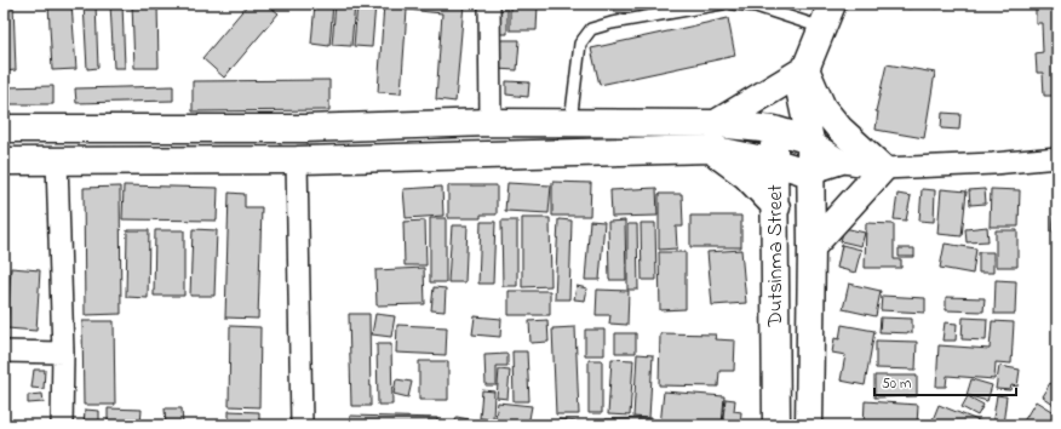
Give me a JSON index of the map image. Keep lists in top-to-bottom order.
{
  "streets": {
    "street": ["Dutsinma Street"]
  },
  "scale_bar": "50 m"
}
